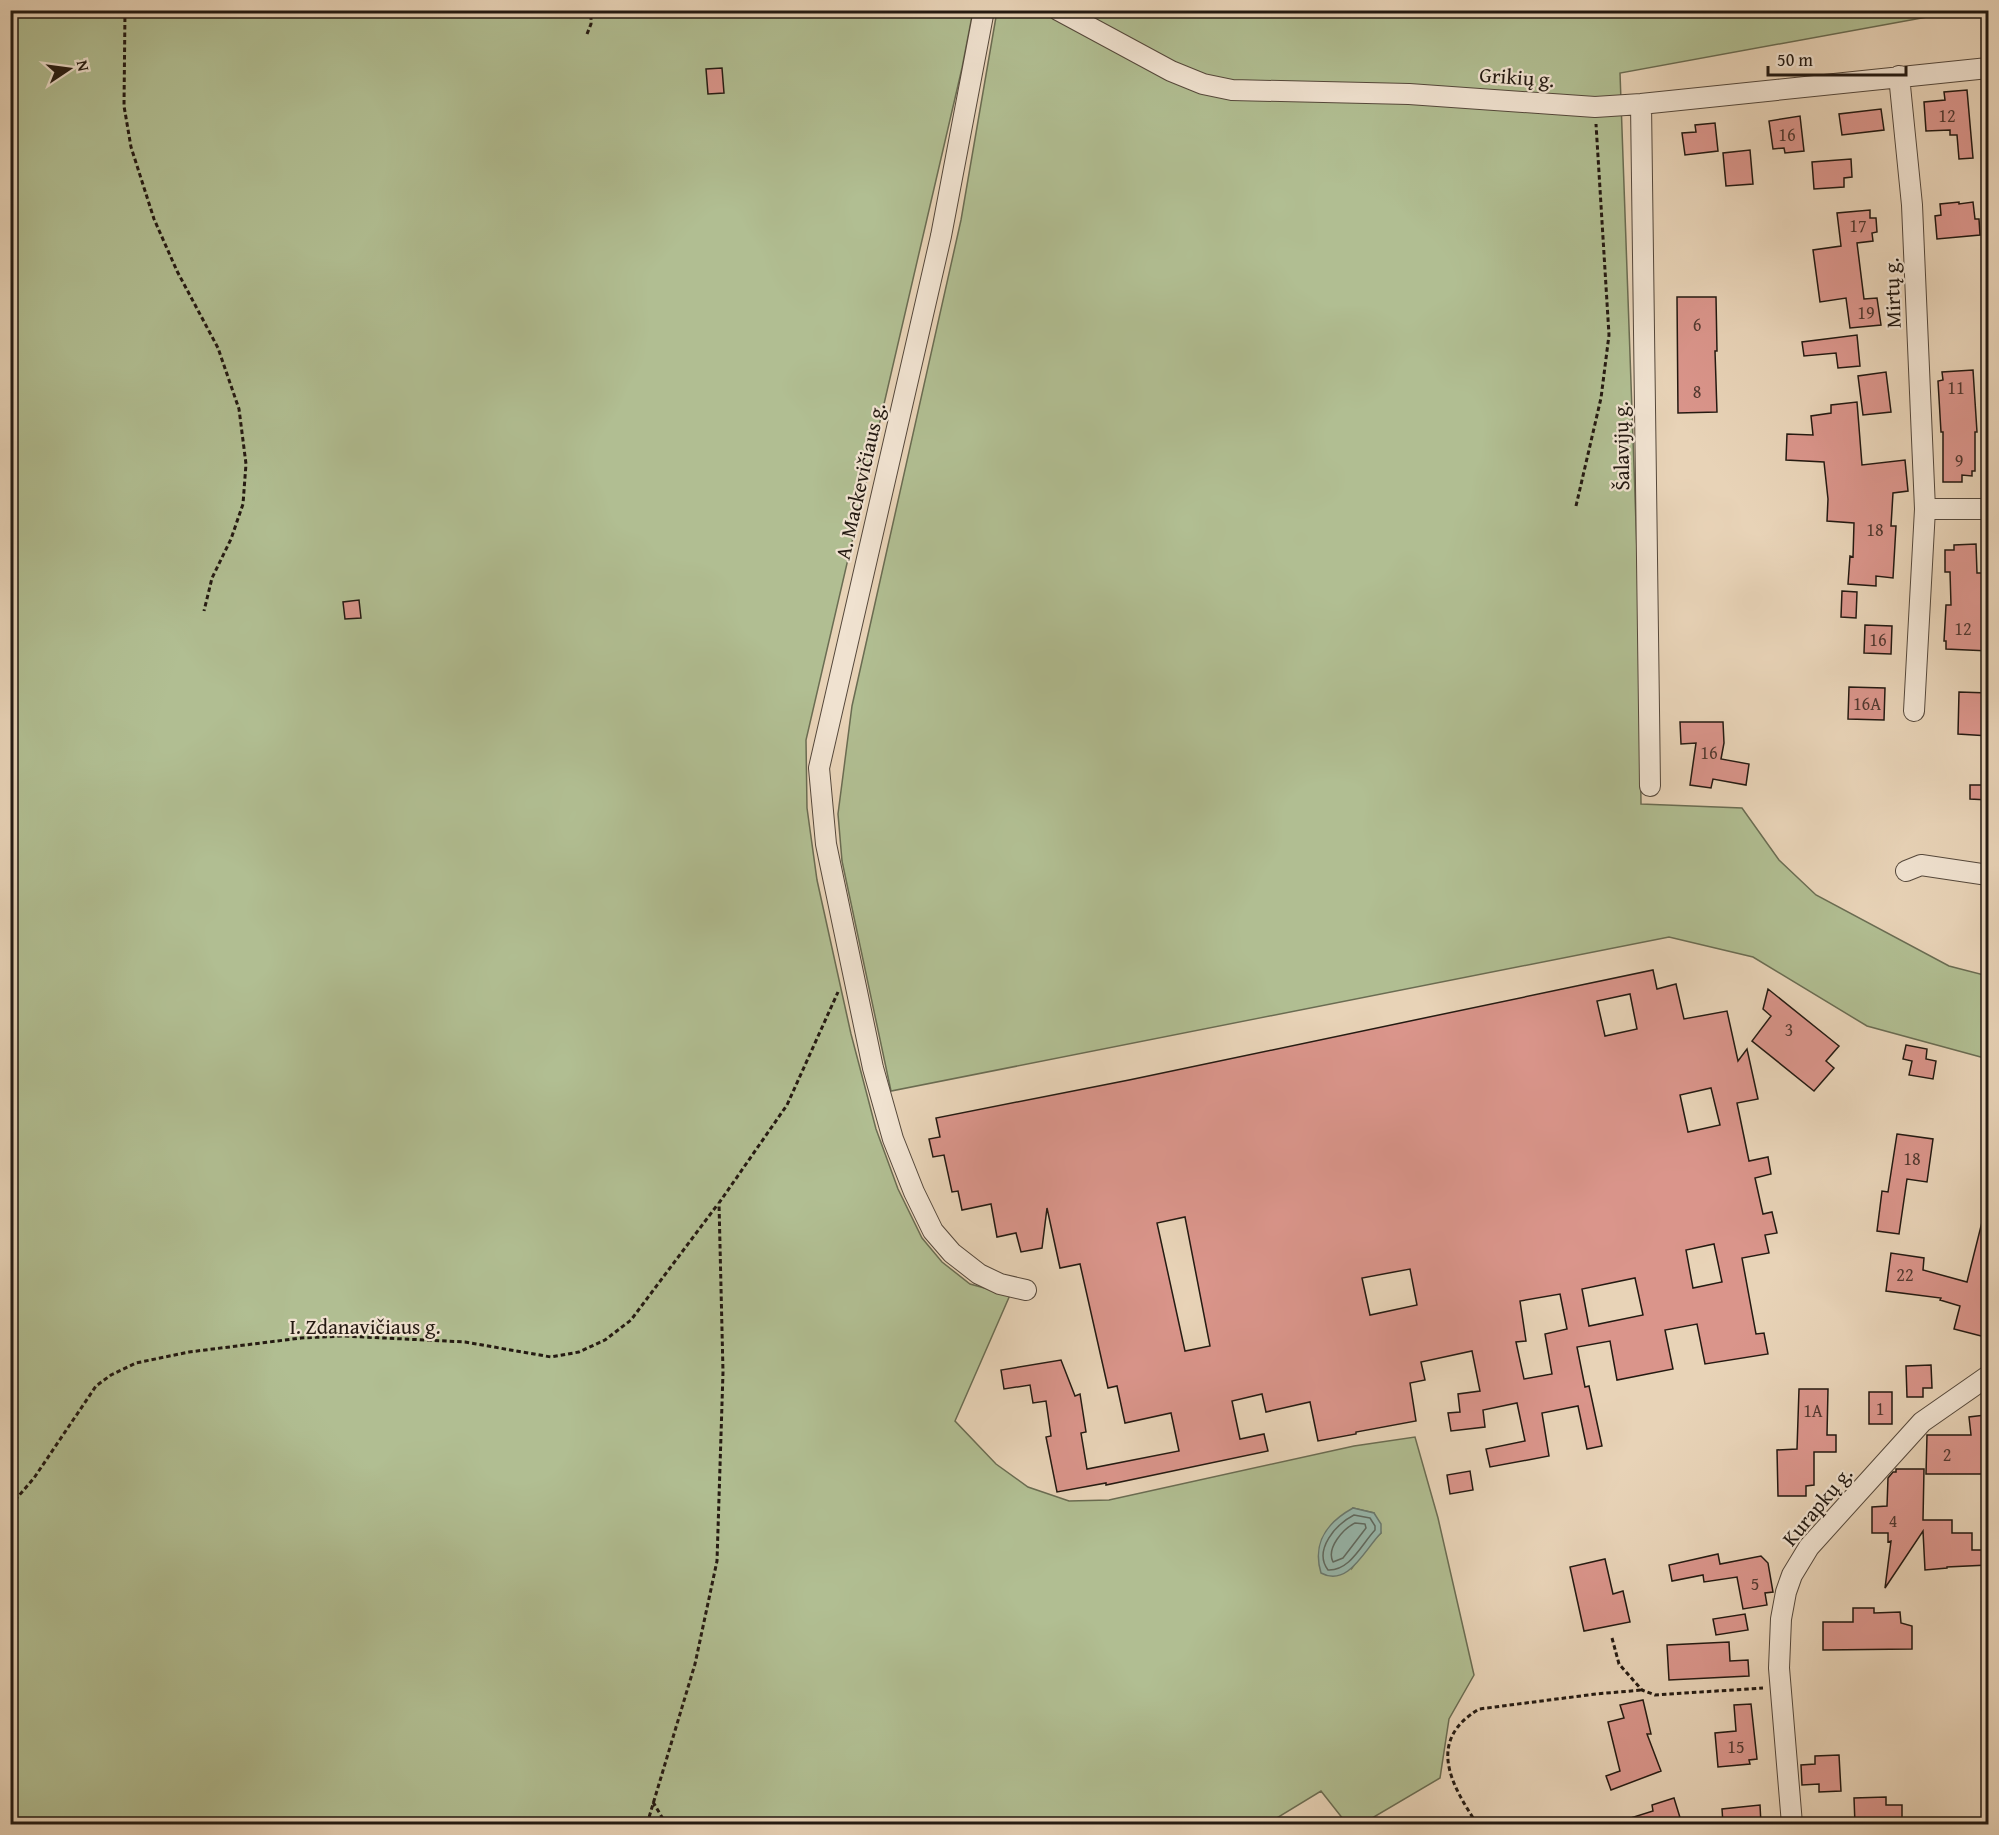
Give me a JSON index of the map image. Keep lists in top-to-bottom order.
{
  "streets": {
    "street": [
      "Grikių g.",
      "Mirtų g.",
      "Šalavijų g.",
      "A. Mackevičiaus g.",
      "Kurapkų g."
    ],
    "path": ["I. Zdanavičiaus g."]
  },
  "crossings": [
    ["Grikių g.", "Mirtų g."],
    ["Grikių g.", "Šalavijų g."],
    ["A. Mackevičiaus g.", "I. Zdanavičiaus g."]
  ],
  "house_numbers": [
    "12",
    "16",
    "17",
    "19",
    "6",
    "11",
    "8",
    "9",
    "18",
    "12",
    "16",
    "16A",
    "16",
    "3",
    "18",
    "22",
    "1",
    "1A",
    "2",
    "4",
    "5",
    "15"
  ],
  "scale_bar": "50 m",
  "north": "right"
}
